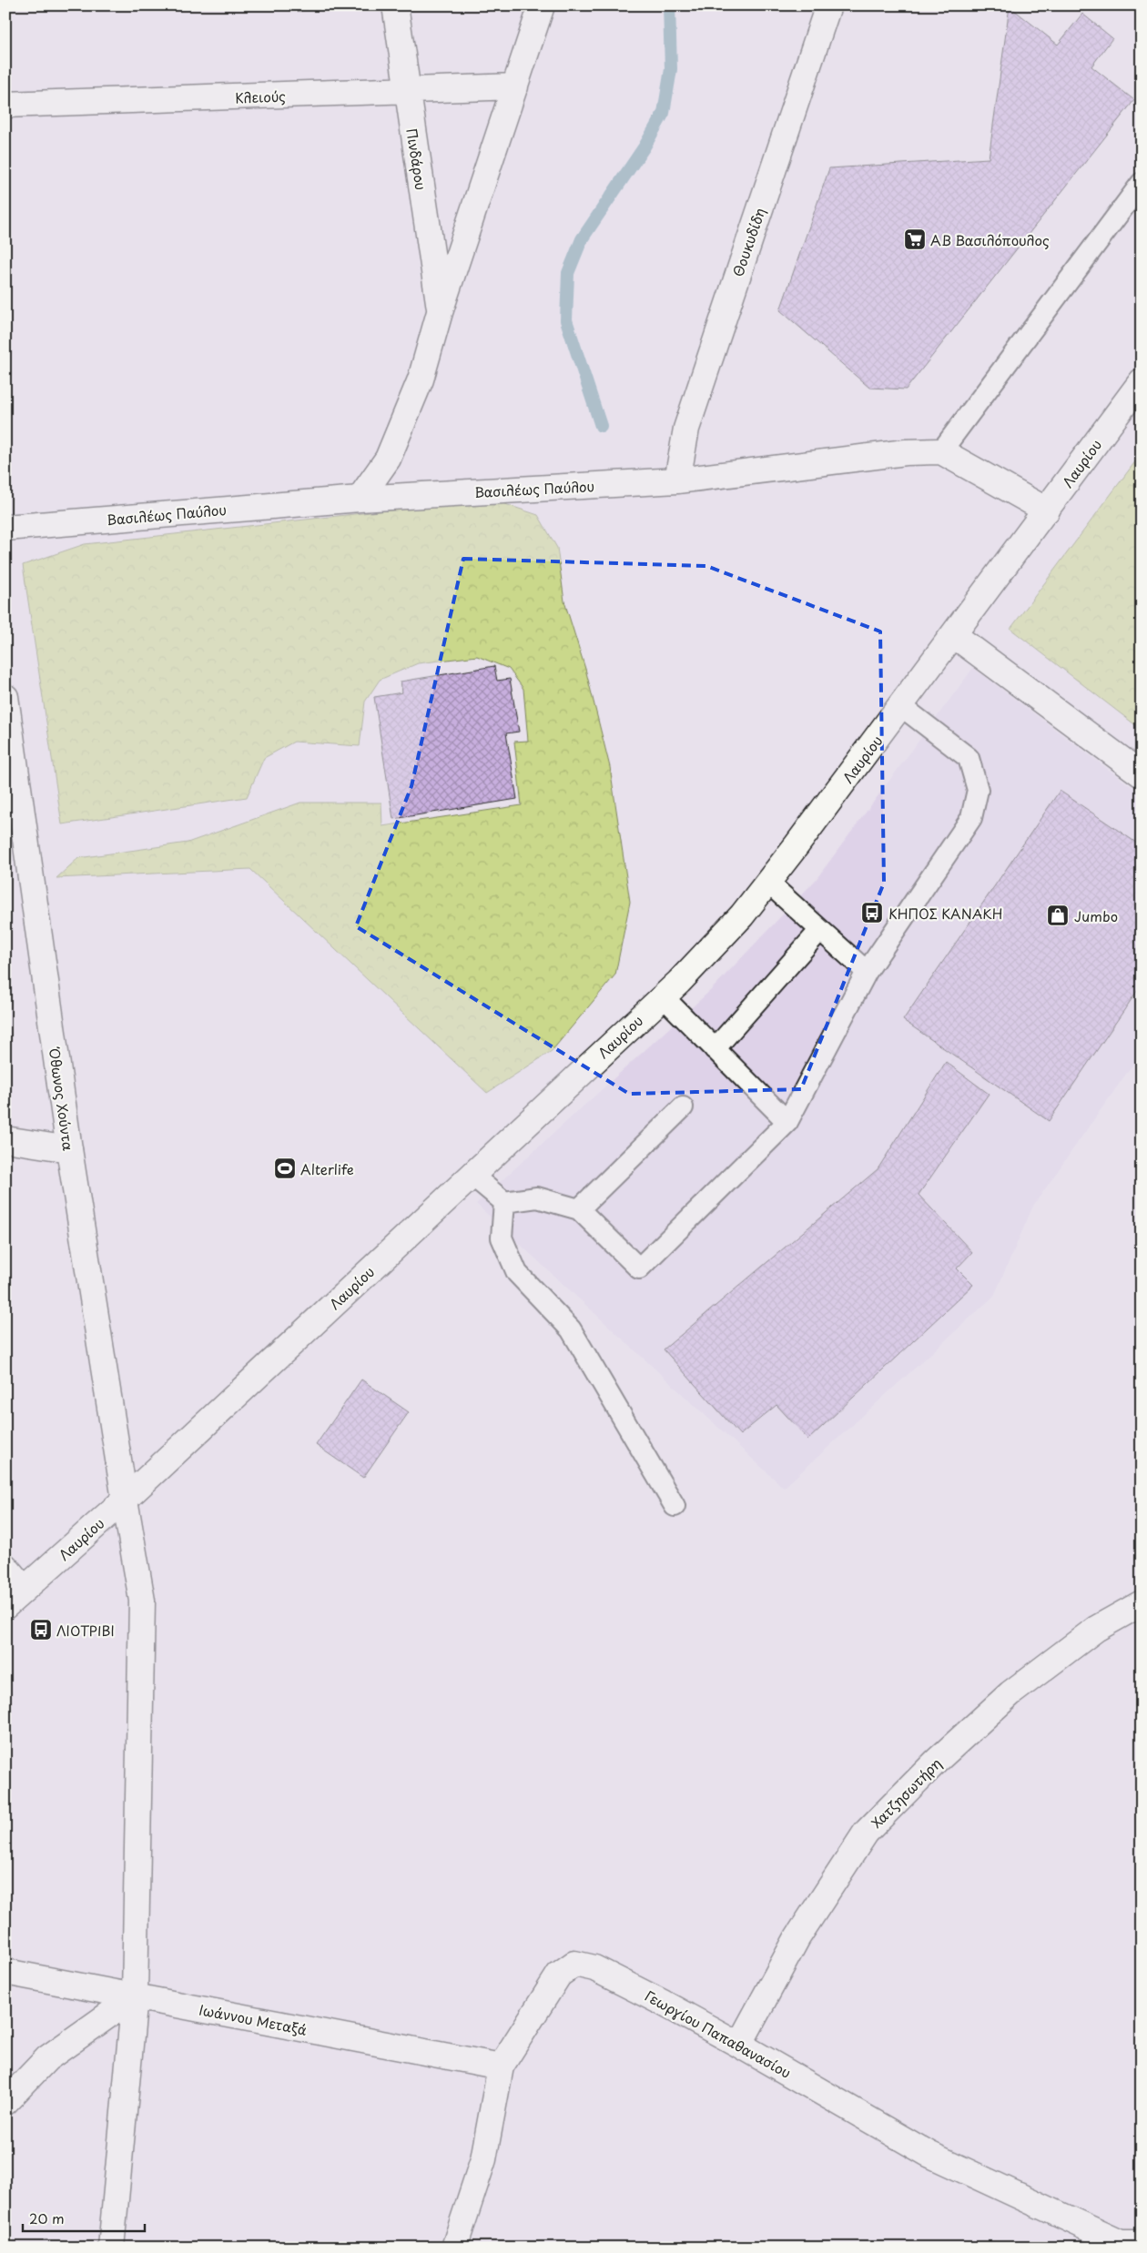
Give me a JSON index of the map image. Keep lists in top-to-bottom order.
{
  "streets": {
    "street": [
      "Κλειούς",
      "Πινδάρου",
      "Θουκυδίδη",
      "Λαυρίου",
      "Βασιλέως Παύλου",
      "Όθωνος Χούντα",
      "Χατζησωτήρη",
      "Ιωάννου Μεταξά",
      "Γεωργίου Παπαθανασίου"
    ]
  },
  "crossings": [
    ["Κλειούς", "Πινδάρου"],
    ["Θουκυδίδη", "Βασιλέως Παύλου"],
    ["Λαυρίου", "Όθωνος Χούντα"],
    ["Όθωνος Χούντα", "Ιωάννου Μεταξά"],
    ["Χατζησωτήρη", "Γεωργίου Παπαθανασίου"],
    ["Ιωάννου Μεταξά", "Γεωργίου Παπαθανασίου"]
  ],
  "places": {
    "supermarket": ["ΑΒ Βασιλόπουλος"],
    "bus stop": ["ΚΗΠΟΣ ΚΑΝΑΚΗ", "ΛΙΟΤΡΙΒΙ"],
    "shop": ["Jumbo"],
    "sports": ["Alterlife"]
  },
  "scale_bar": "20 m"
}
